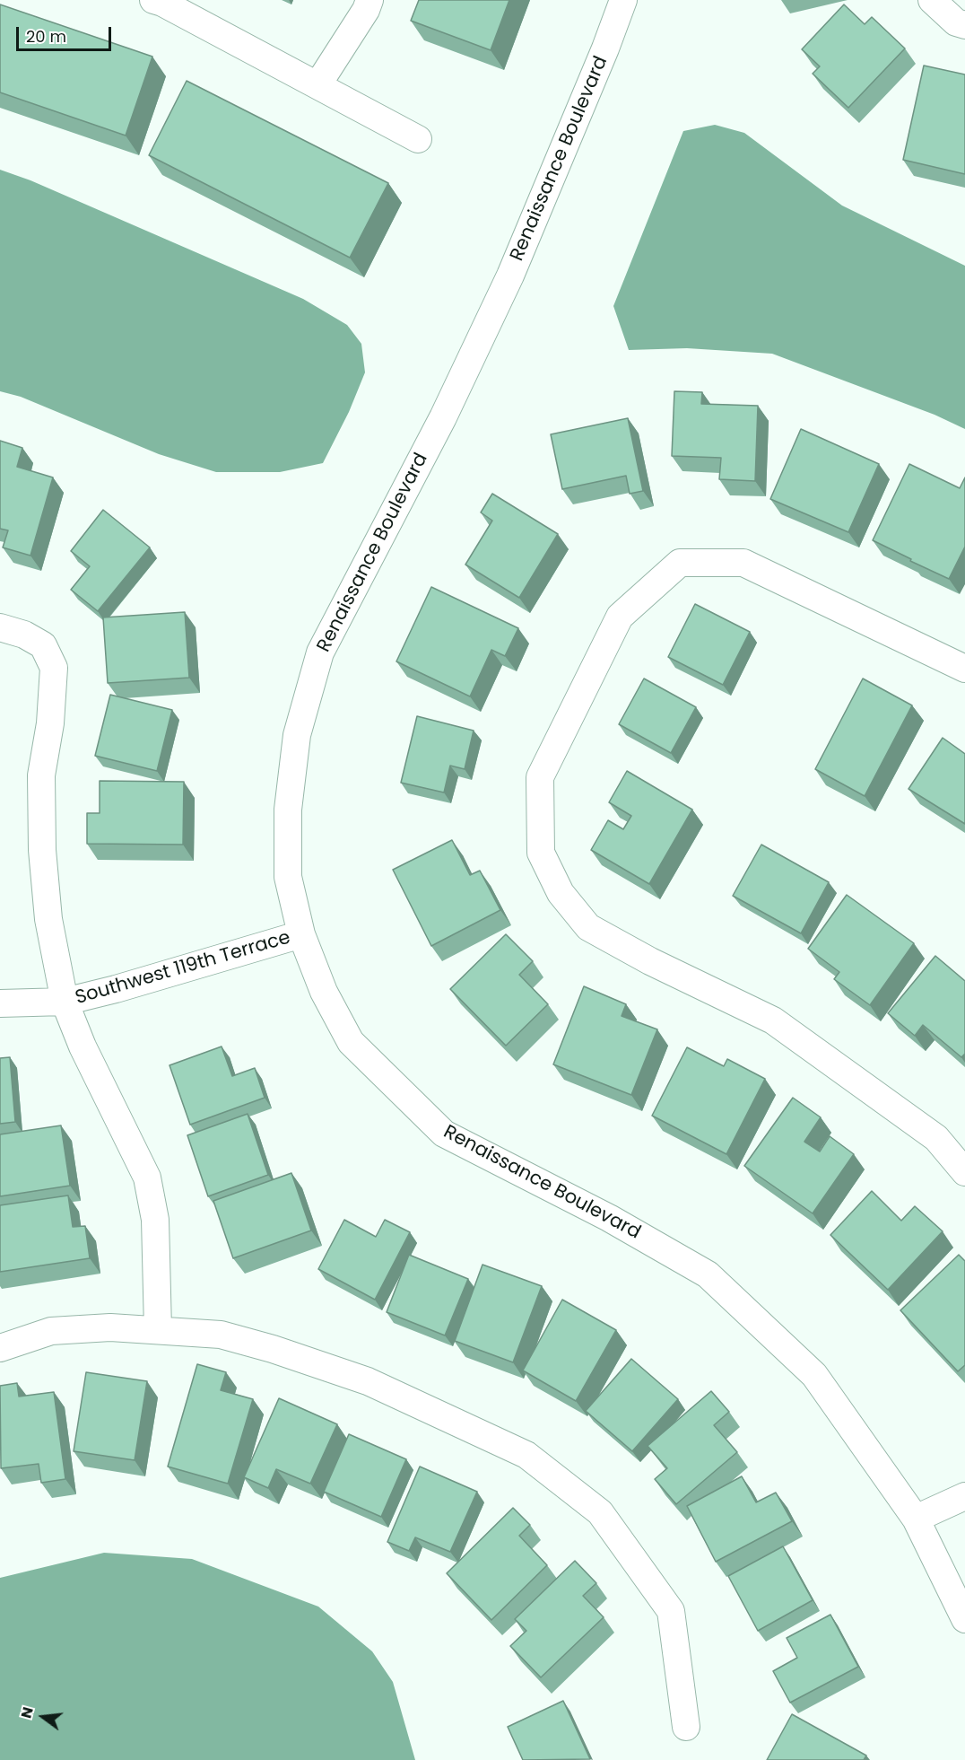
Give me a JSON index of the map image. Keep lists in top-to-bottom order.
{
  "streets": {
    "street": ["Renaissance Boulevard", "Southwest 119th Terrace"]
  },
  "crossings": [
    ["Renaissance Boulevard", "Southwest 119th Terrace"]
  ],
  "scale_bar": "20 m",
  "north": "left"
}
